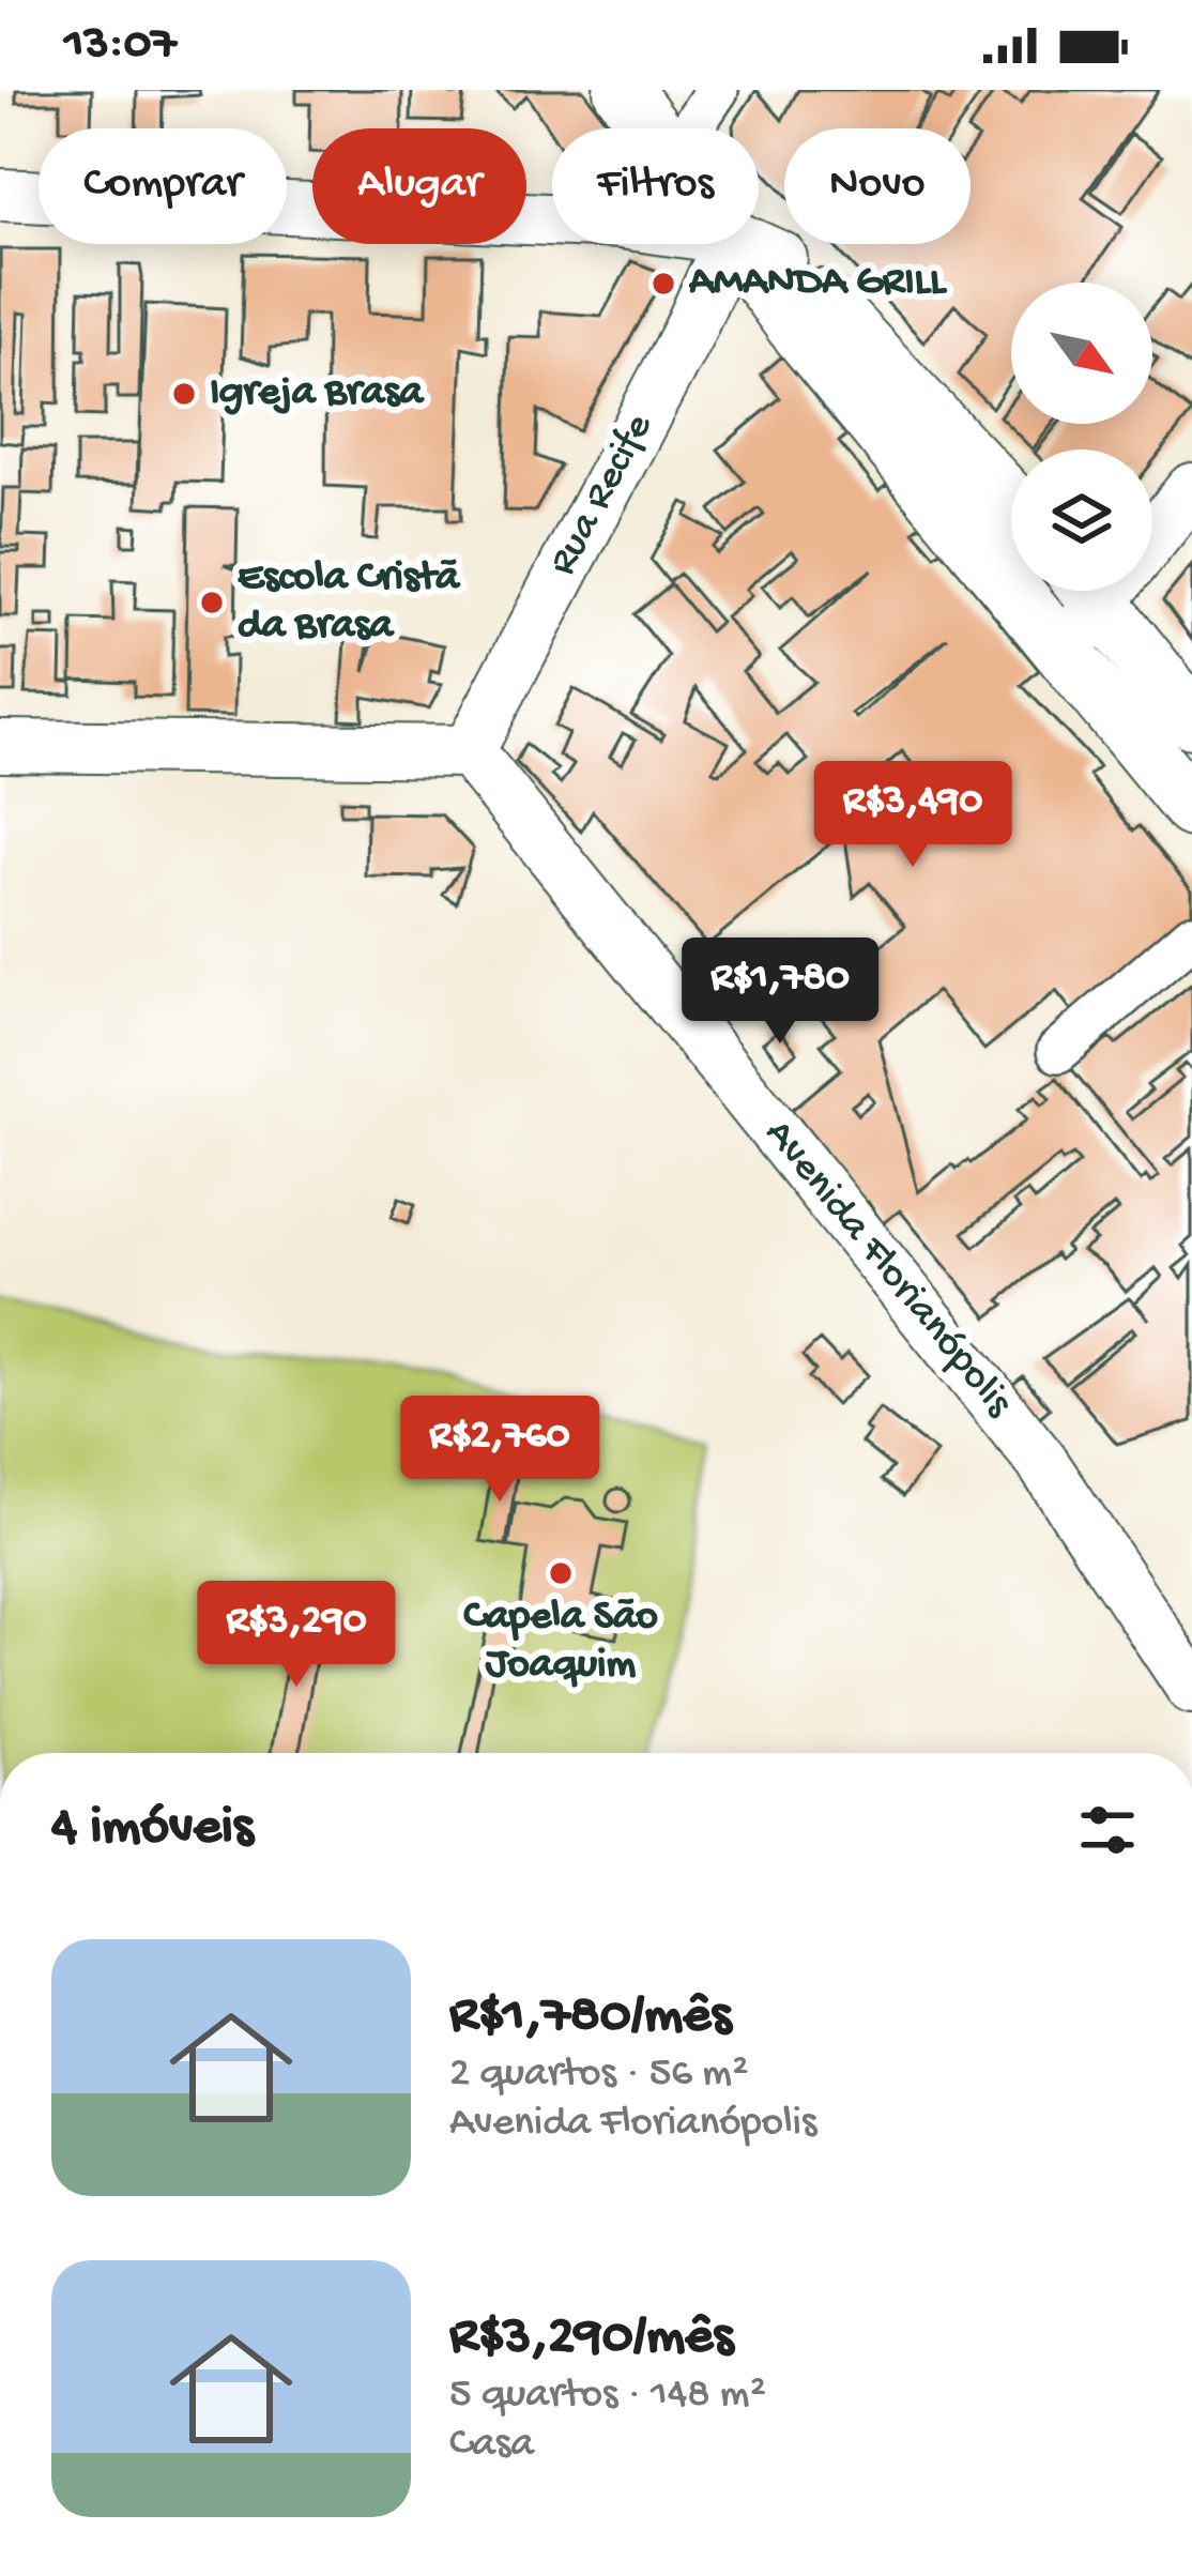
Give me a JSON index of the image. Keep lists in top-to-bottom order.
{
  "streets": {
    "street": ["Rua Recife", "Avenida Florianópolis"]
  },
  "crossings": [
    ["Rua Recife", "Avenida Florianópolis"]
  ],
  "places": [
    "AMANDA GRILL",
    "Igreja Brasa",
    "Escola Cristã da Brasa",
    "Capela São Joaquim"
  ],
  "north": "bottom right",
  "page": {
    "status": "13:07",
    "chip": [
      "Comprar",
      "Alugar",
      "Filtros",
      "Novo"
    ],
    "price": [
      "R$3,490",
      "R$1,780",
      "R$2,760",
      "R$3,290"
    ],
    "heading": "4 imóveis",
    "list": [
      {
        "name": "R$1,780/mês",
        "note": "2 quartos · 56 m² · Avenida Florianópolis"
      },
      {
        "name": "R$3,290/mês",
        "note": "5 quartos · 148 m² · Casa"
      }
    ]
  }
}
